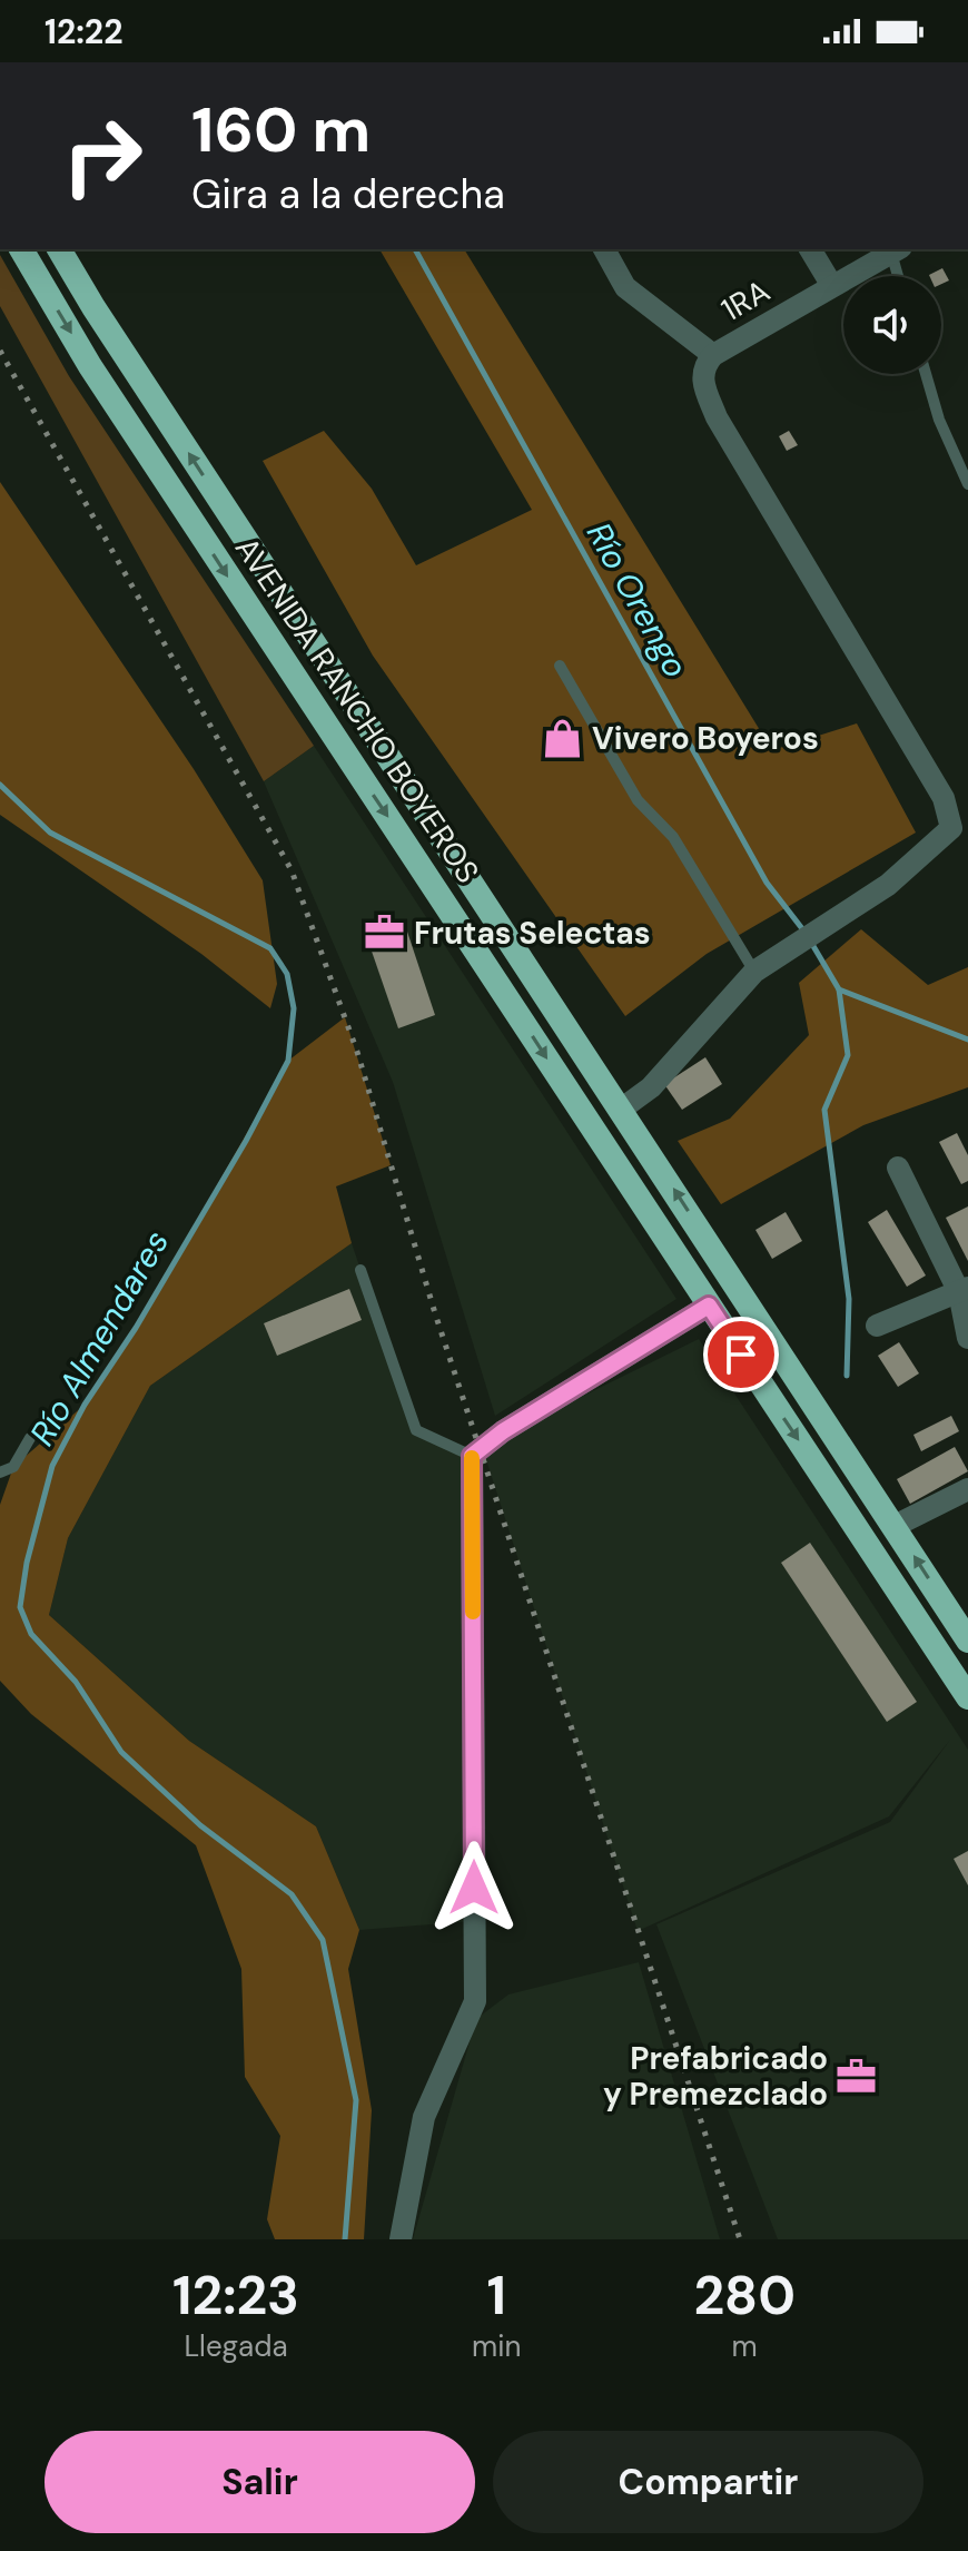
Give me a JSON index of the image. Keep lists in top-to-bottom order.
{
  "streets": {
    "highway": ["AVENIDA RANCHO BOYEROS"],
    "street": ["1RA"]
  },
  "water": ["Río Orengo", "Río Almendares"],
  "places": {
    "shop": ["Vivero Boyeros"],
    "office": ["Frutas Selectas", "Prefabricado y Premezclado"]
  },
  "page": {
    "status": "12:22",
    "turn": ["160 m", "Gira a la derecha"],
    "eta": [
      "12:23",
      "Llegada",
      "1",
      "min",
      "280",
      "m"
    ],
    "buttons": ["Salir", "Compartir"]
  }
}
